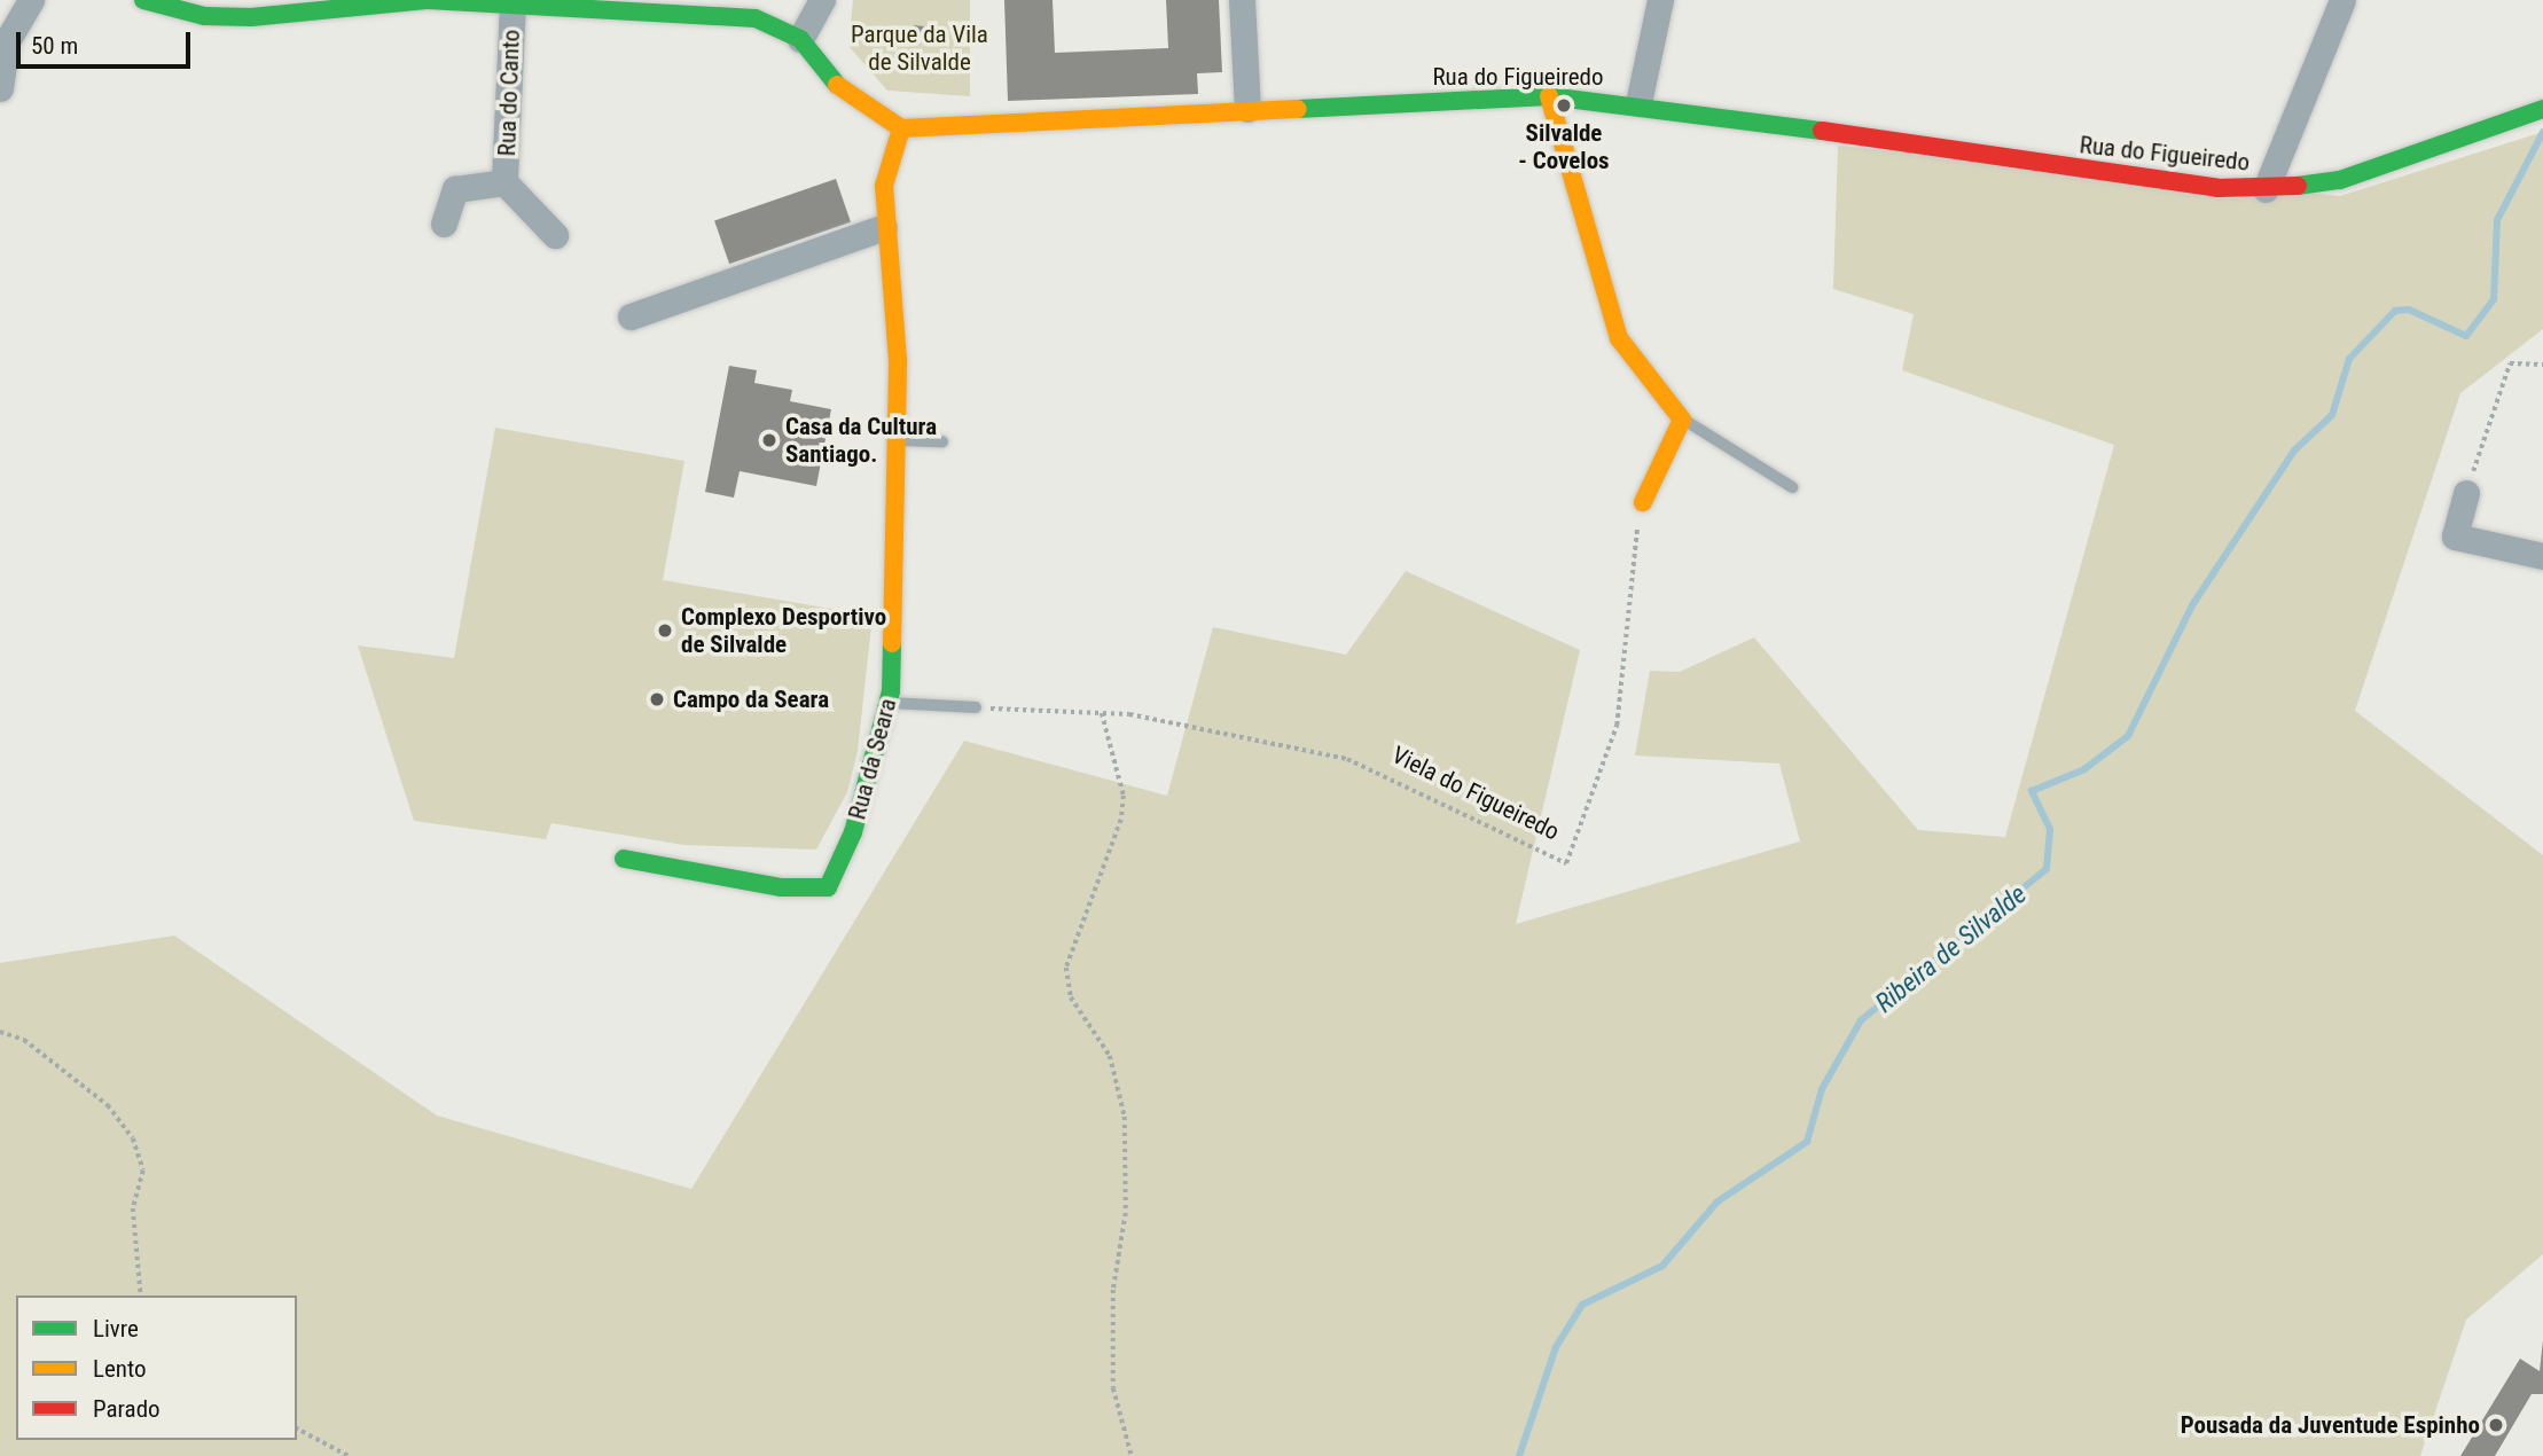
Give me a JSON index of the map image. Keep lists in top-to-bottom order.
{
  "streets": {
    "main road": ["Rua do Figueiredo", "Rua da Seara"],
    "street": ["Rua do Canto"],
    "path": ["Viela do Figueiredo"]
  },
  "crossings": [
    ["Rua do Figueiredo", "Rua da Seara"]
  ],
  "water": ["Ribeira de Silvalde"],
  "parks": ["Parque da Vila de Silvalde"],
  "places": [
    "Silvalde - Covelos",
    "Casa da Cultura Santiago.",
    "Complexo Desportivo de Silvalde",
    "Campo da Seara",
    "Pousada da Juventude Espinho"
  ],
  "legend": ["Livre", "Lento", "Parado"],
  "scale_bar": "50 m"
}
